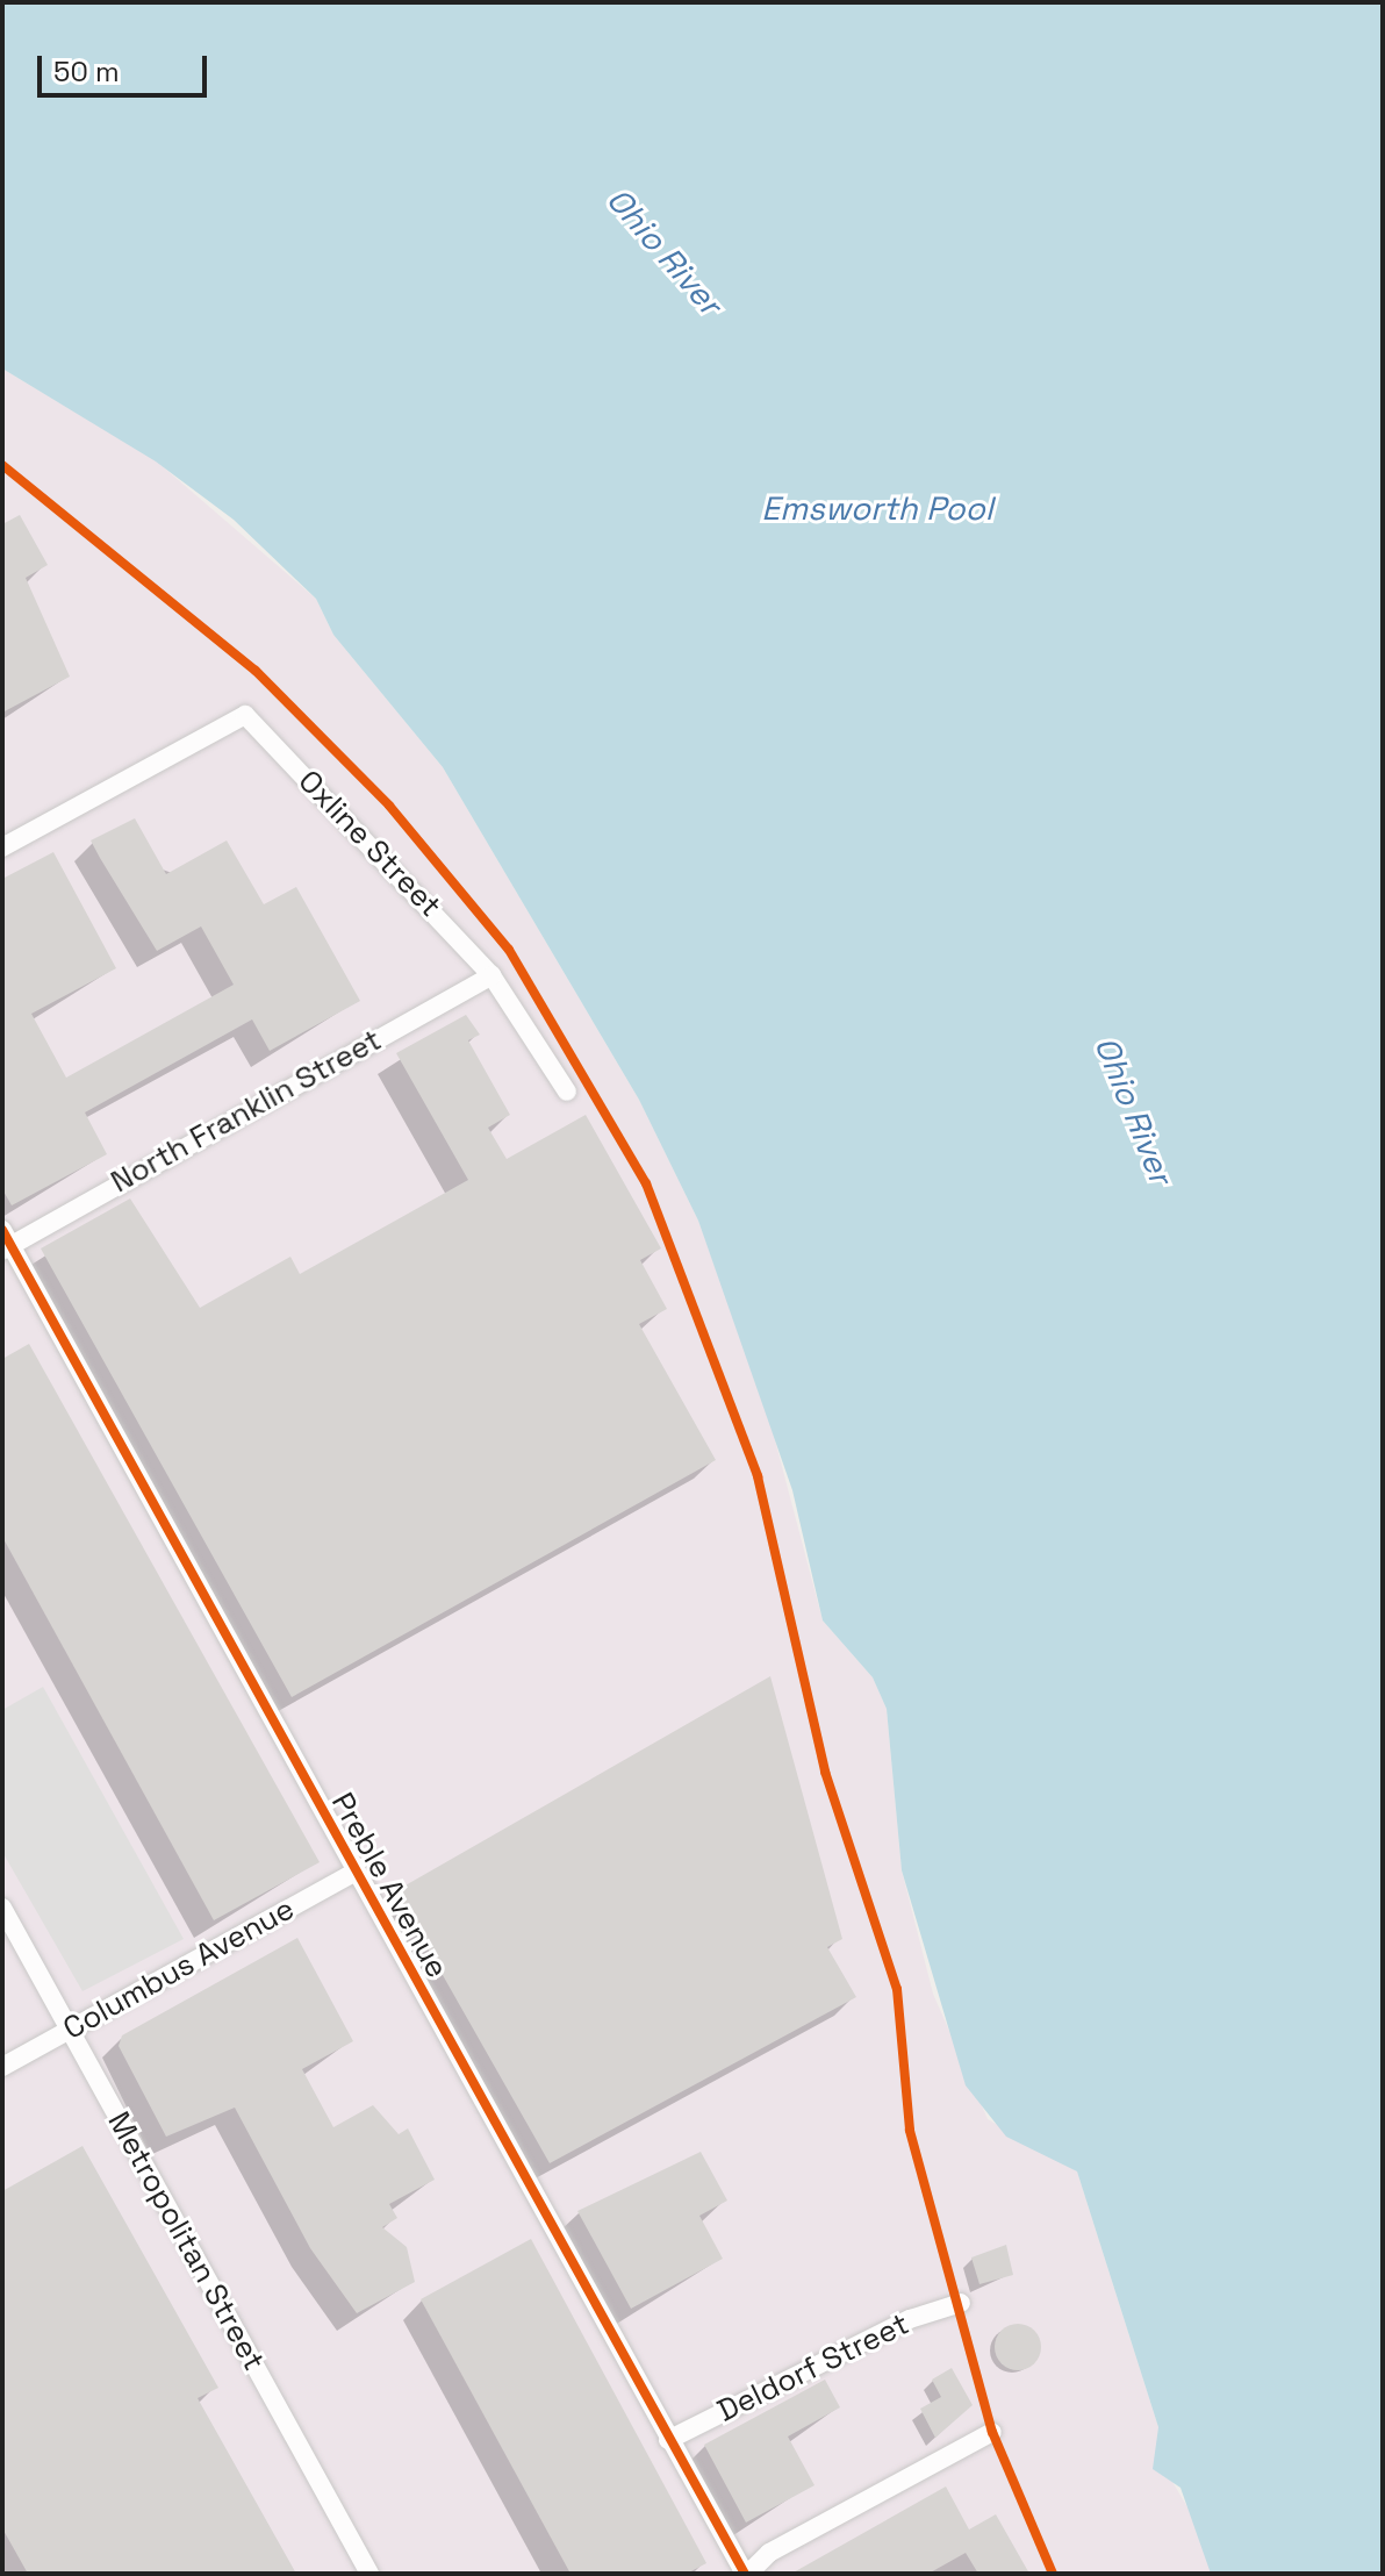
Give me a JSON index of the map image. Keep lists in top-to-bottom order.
{
  "streets": {
    "street": [
      "Oxline Street",
      "North Franklin Street",
      "Preble Avenue",
      "Columbus Avenue",
      "Metropolitan Street",
      "Deldorf Street"
    ]
  },
  "crossings": [
    ["Oxline Street", "North Franklin Street"],
    ["North Franklin Street", "Preble Avenue"],
    ["Preble Avenue", "Columbus Avenue"],
    ["Preble Avenue", "Deldorf Street"],
    ["Columbus Avenue", "Metropolitan Street"]
  ],
  "water": ["Ohio River", "Emsworth Pool"],
  "scale_bar": "50 m"
}
